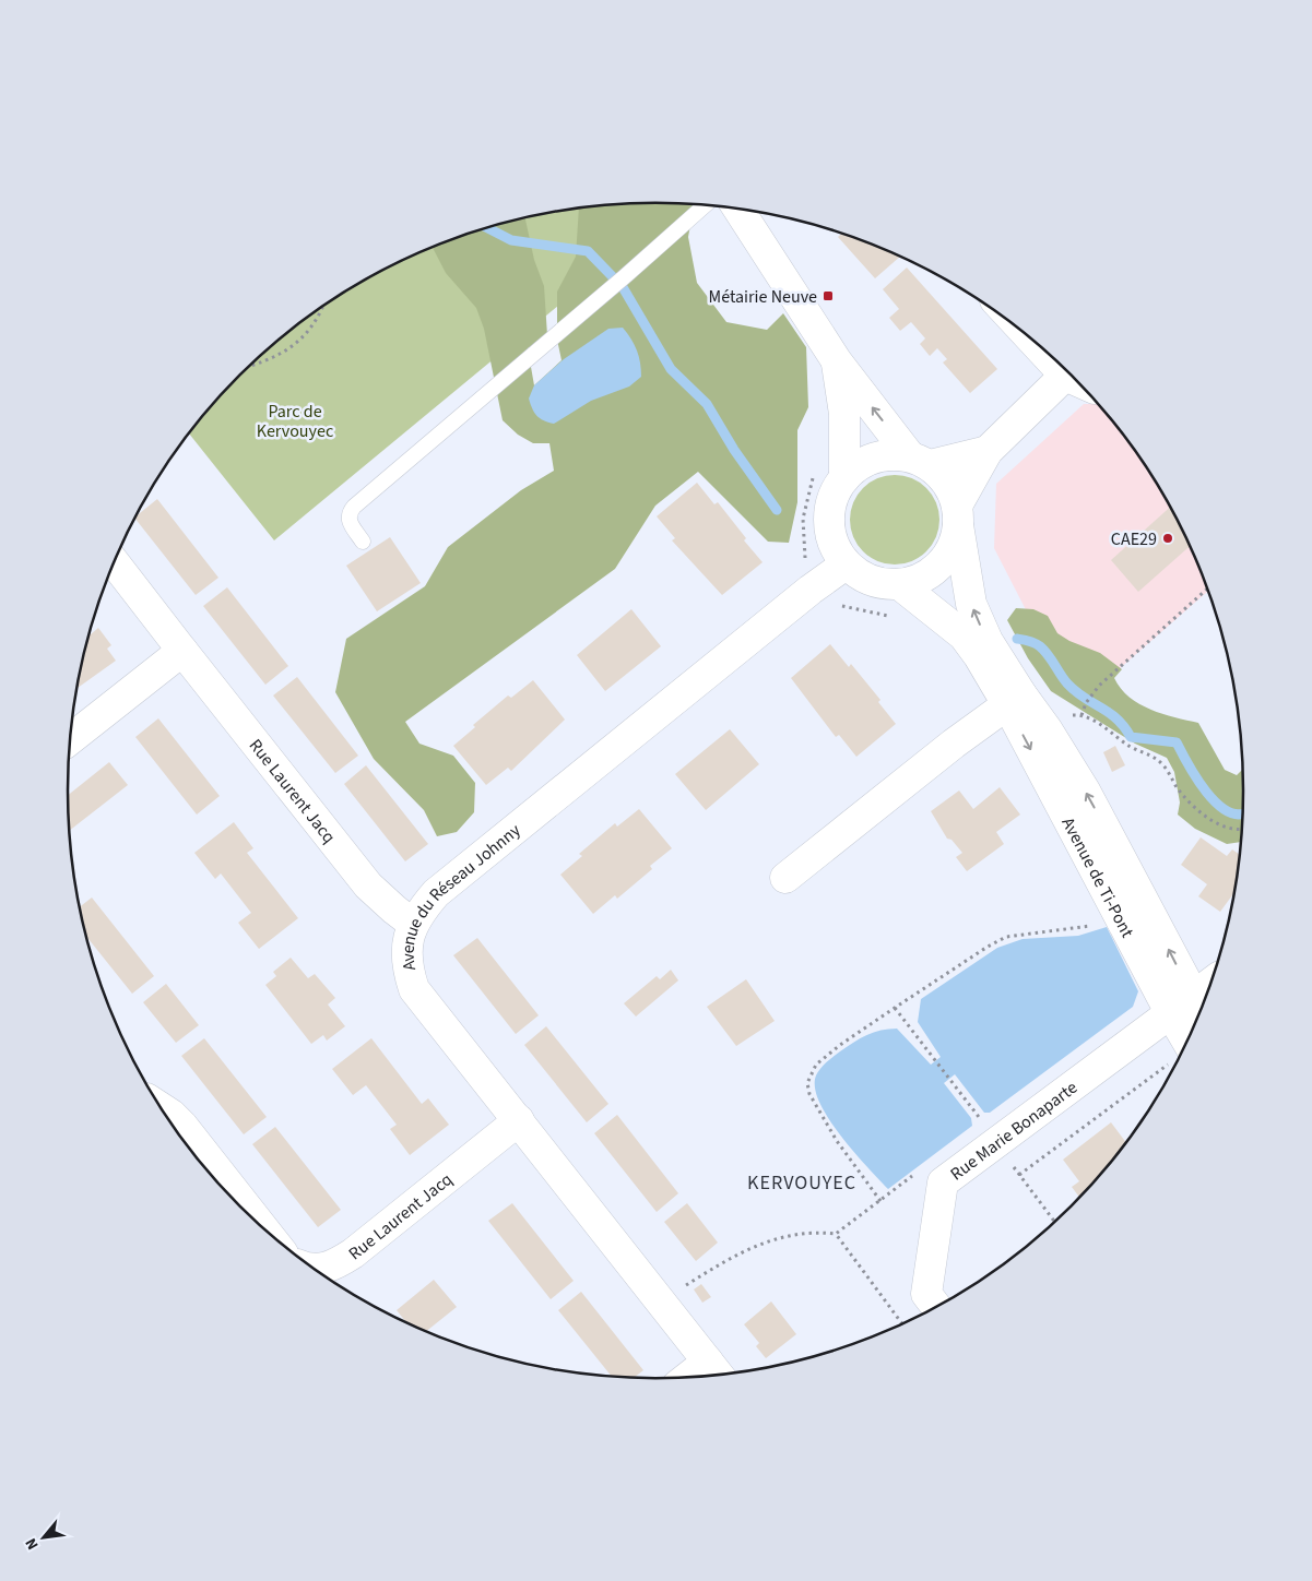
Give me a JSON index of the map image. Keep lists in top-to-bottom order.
{
  "streets": {
    "street": [
      "Rue Laurent Jacq",
      "Avenue de Ti-Pont",
      "Avenue du Réseau Johnny",
      "Rue Marie Bonaparte"
    ]
  },
  "crossings": [
    ["Rue Laurent Jacq", "Avenue du Réseau Johnny"],
    ["Avenue de Ti-Pont", "Avenue du Réseau Johnny"],
    ["Avenue de Ti-Pont", "Rue Marie Bonaparte"]
  ],
  "districts": ["KERVOUYEC"],
  "parks": ["Parc de Kervouyec"],
  "places": {
    "transit": ["Métairie Neuve"],
    "other": ["CAE29"]
  },
  "north": "bottom left"
}
